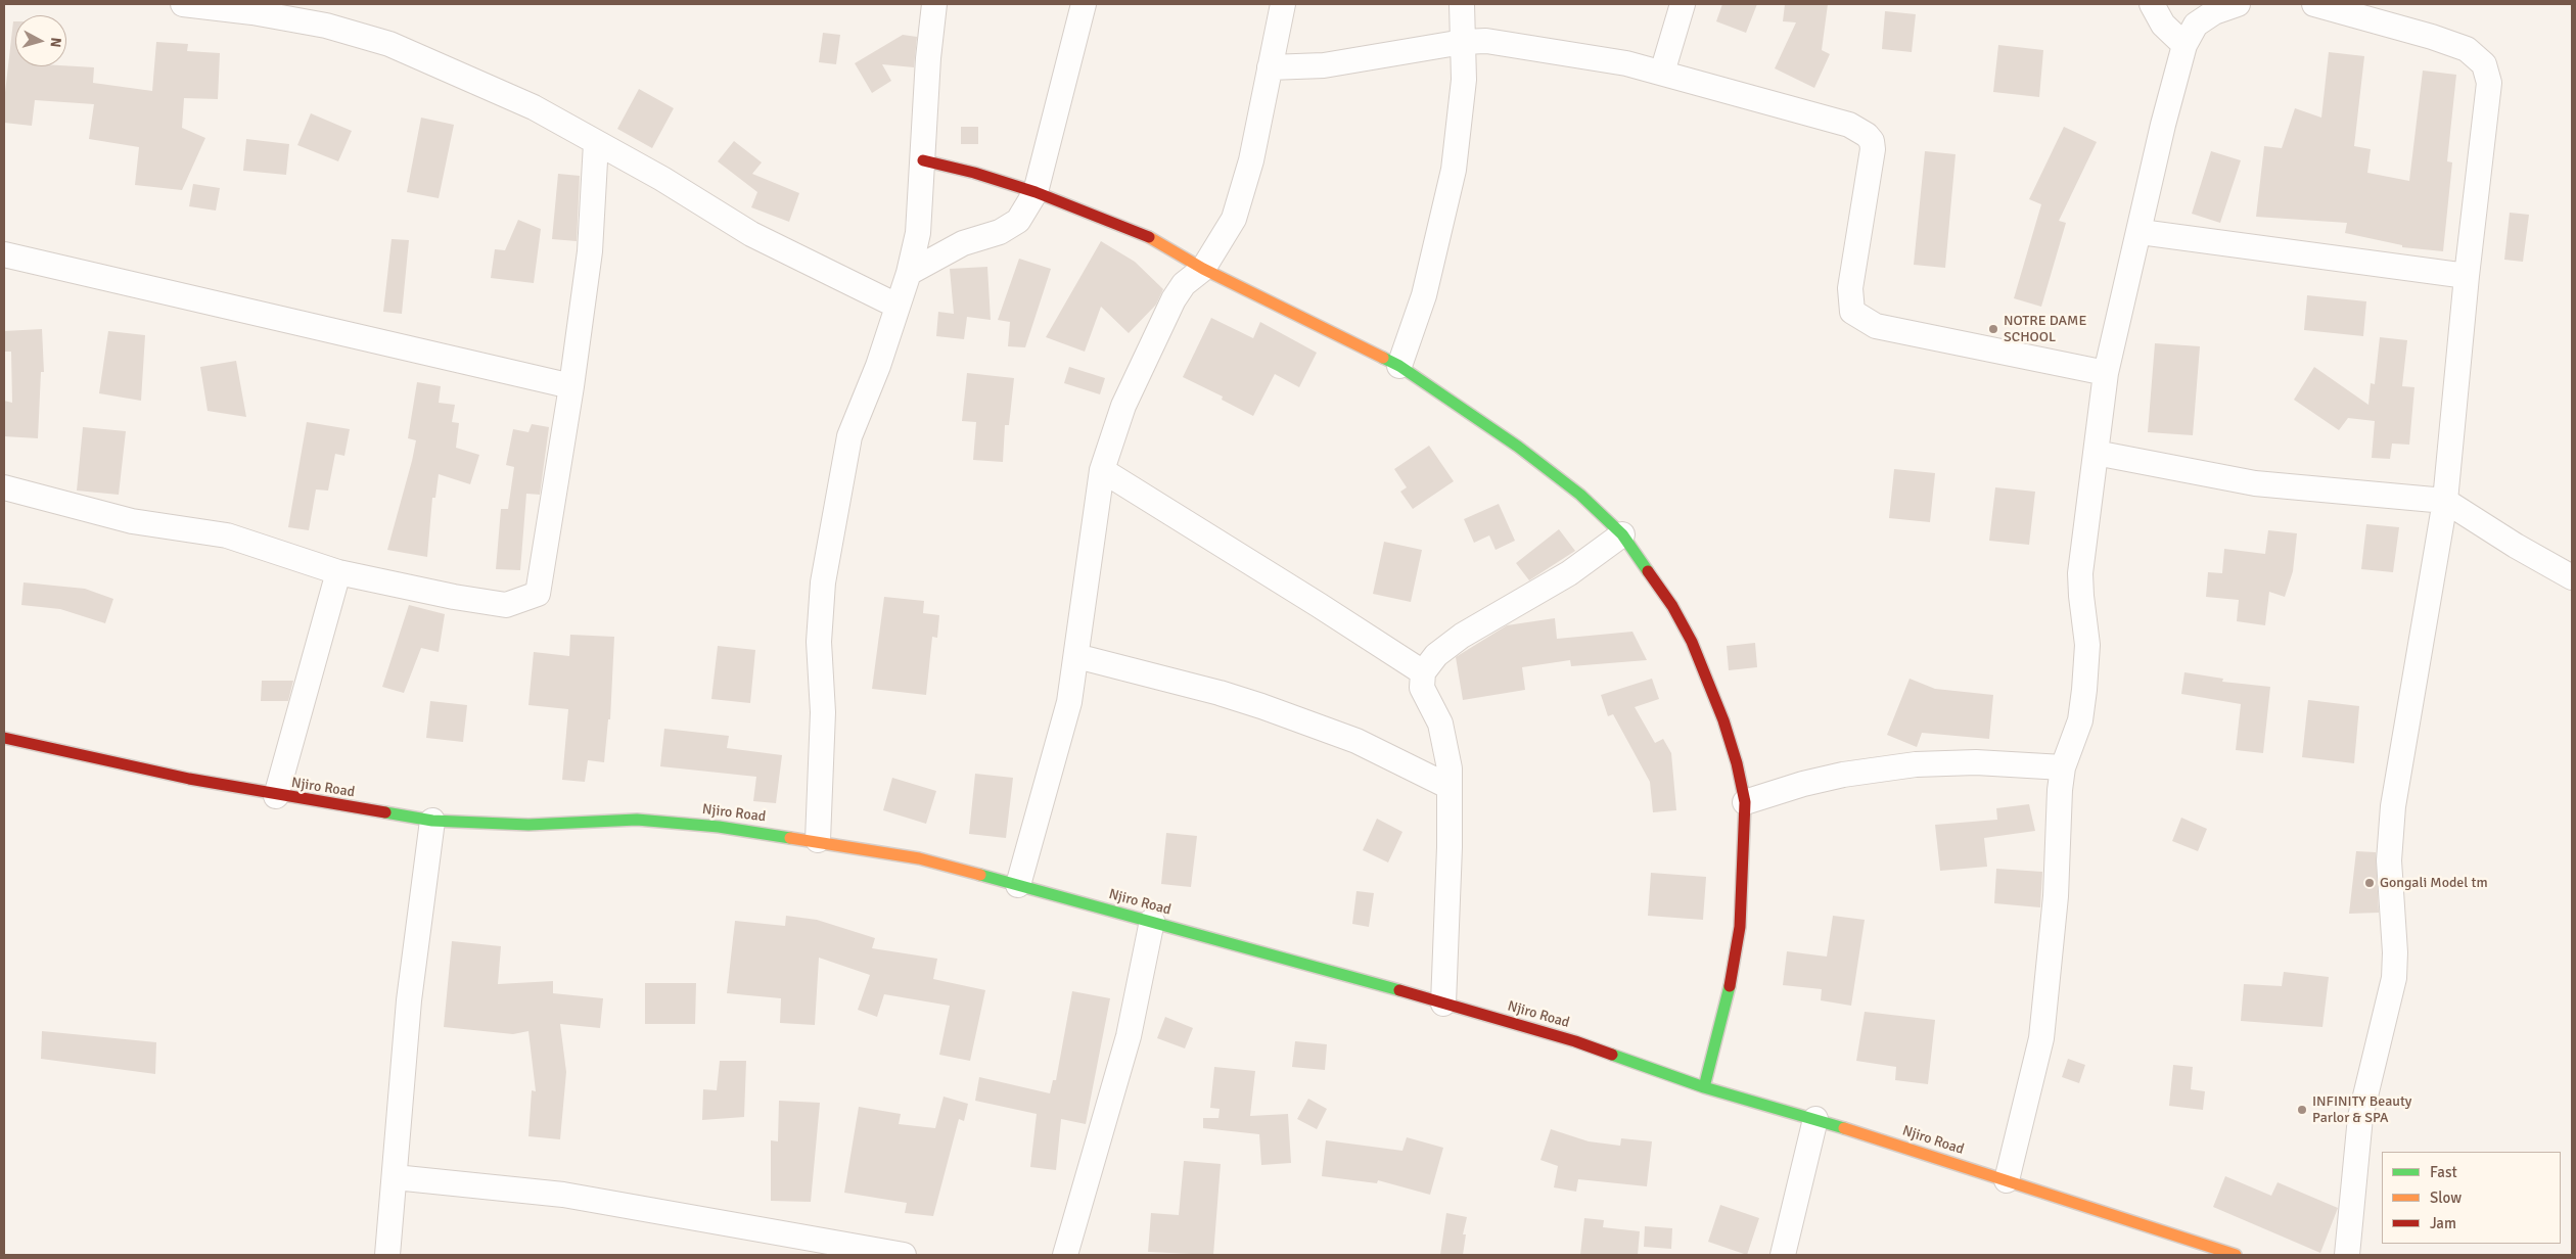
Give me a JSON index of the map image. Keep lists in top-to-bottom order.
{
  "streets": {
    "street": ["Njiro Road"]
  },
  "places": ["NOTRE DAME SCHOOL", "Gongali Model tm", "INFINITY Beauty Parlor & SPA"],
  "legend": ["Fast", "Slow", "Jam"],
  "north": "right"
}
